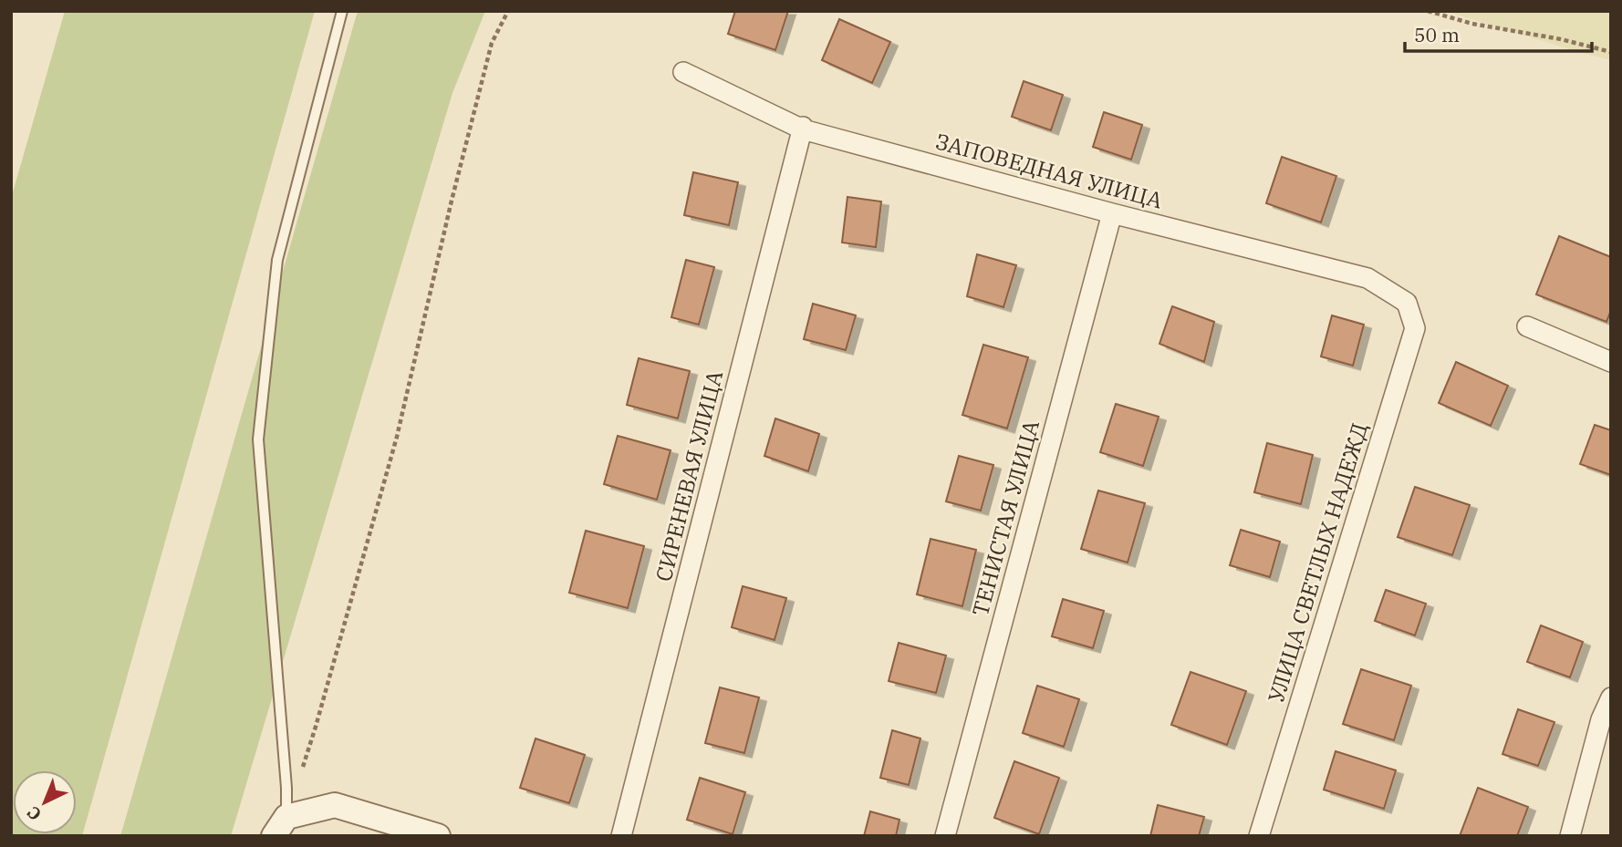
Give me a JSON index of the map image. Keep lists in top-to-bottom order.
{
  "streets": {
    "street": [
      "ЗАПОВЕДНАЯ УЛИЦА",
      "СИРЕНЕВАЯ УЛИЦА",
      "ТЕНИСТАЯ УЛИЦА",
      "УЛИЦА СВЕТЛЫХ НАДЕЖД"
    ]
  },
  "crossings": [
    ["ЗАПОВЕДНАЯ УЛИЦА", "СИРЕНЕВАЯ УЛИЦА"],
    ["ЗАПОВЕДНАЯ УЛИЦА", "ТЕНИСТАЯ УЛИЦА"],
    ["ЗАПОВЕДНАЯ УЛИЦА", "УЛИЦА СВЕТЛЫХ НАДЕЖД"]
  ],
  "scale_bar": "50 m",
  "north": "bottom left"
}
